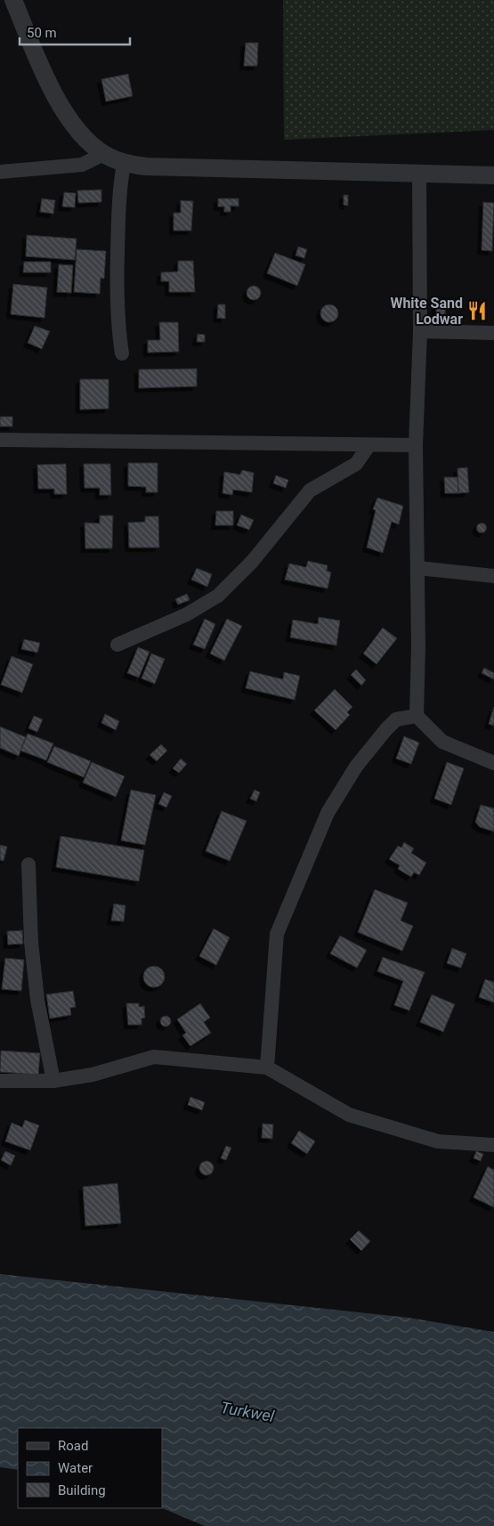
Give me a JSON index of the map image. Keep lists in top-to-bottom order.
{
  "water": ["Turkwel"],
  "places": {
    "restaurant": ["White Sand Lodwar"]
  },
  "legend": ["Road", "Water", "Building"],
  "scale_bar": "50 m"
}
